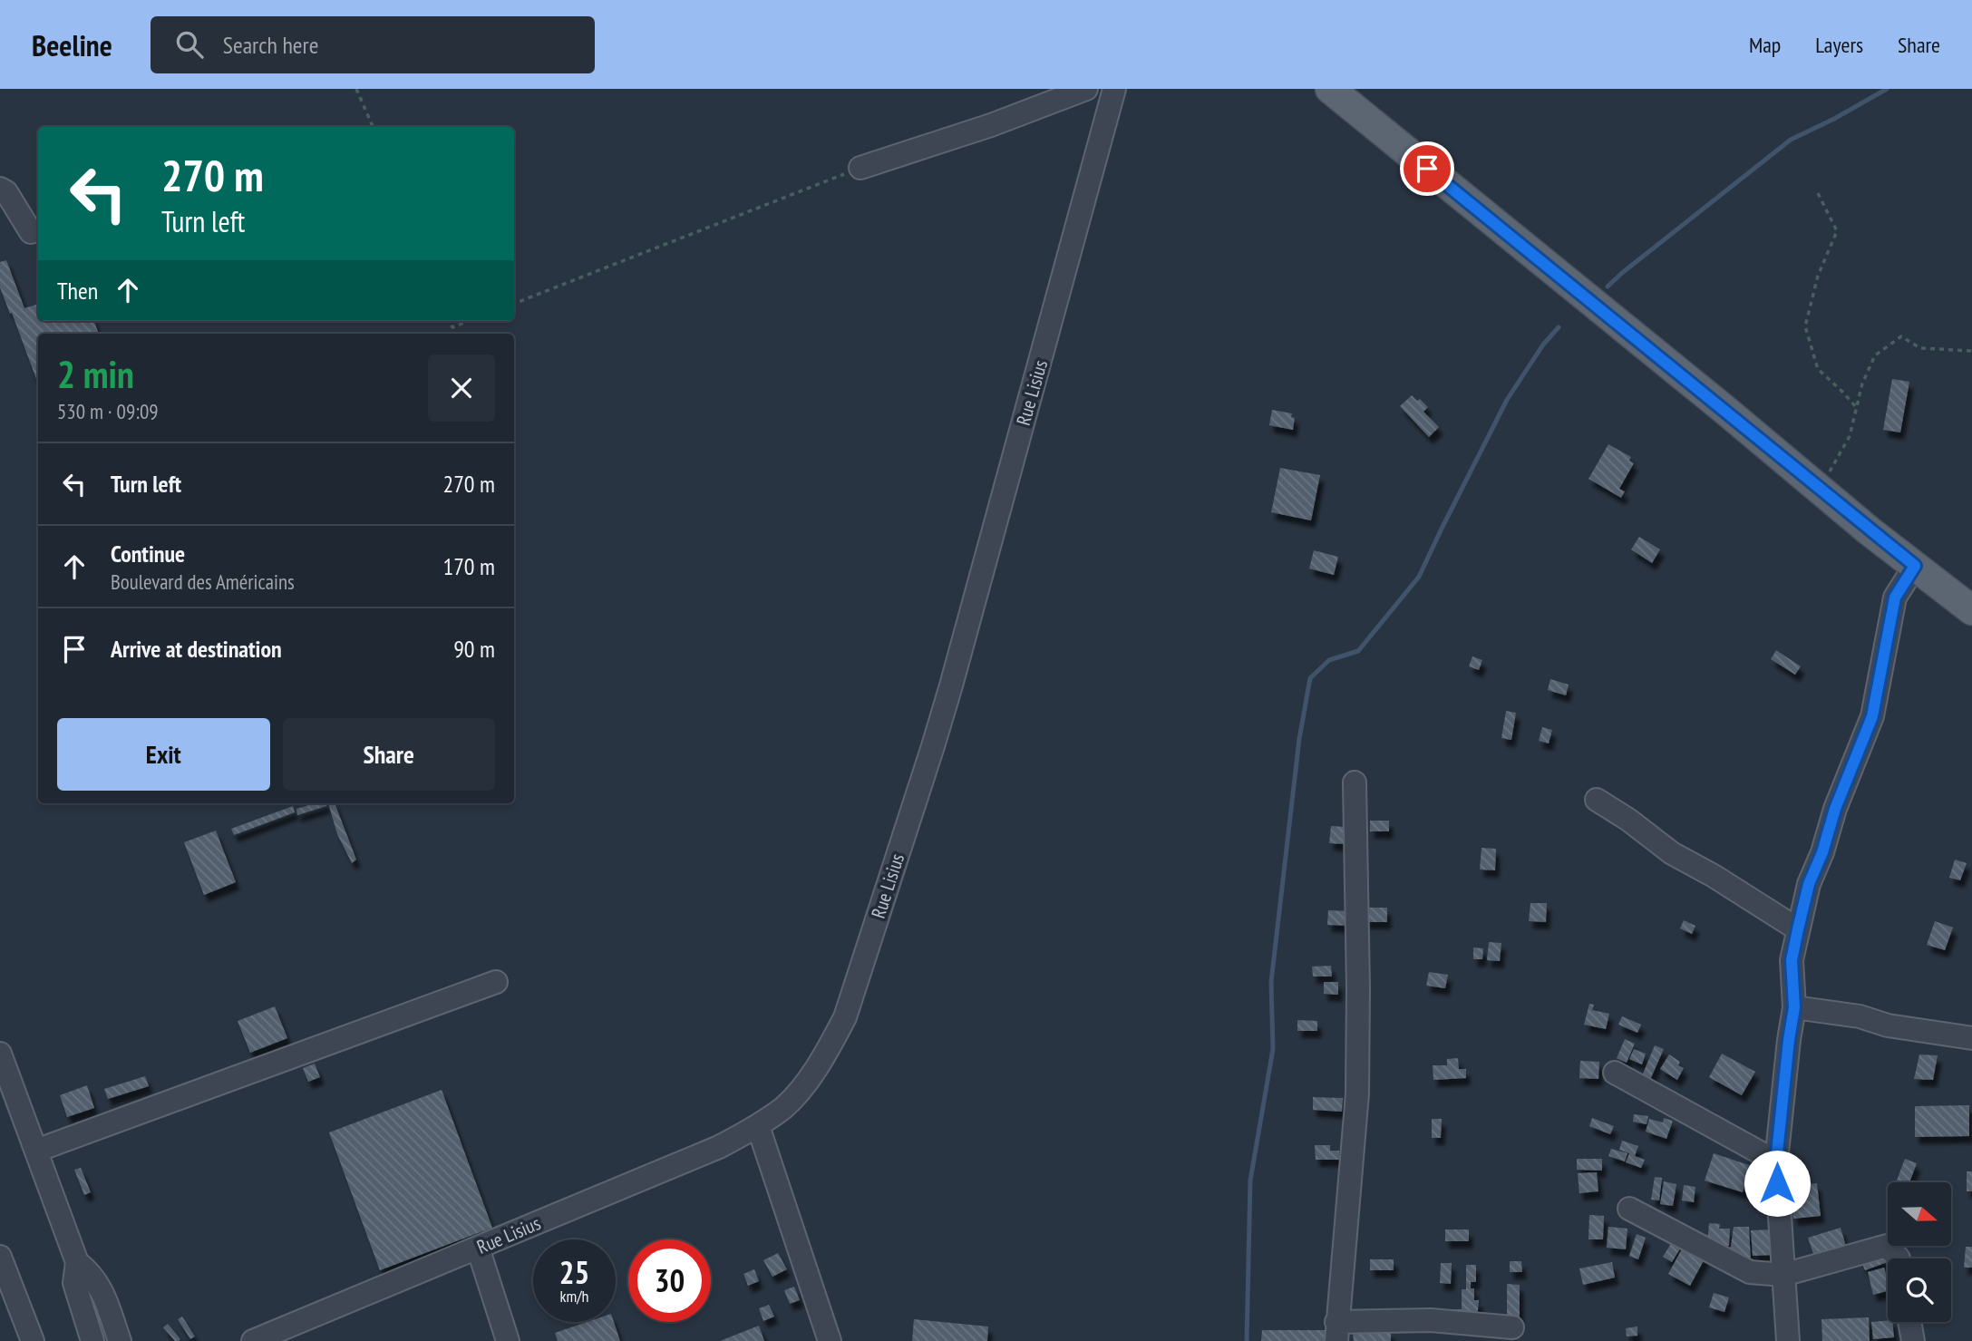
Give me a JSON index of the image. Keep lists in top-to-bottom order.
{
  "streets": {
    "street": ["Rue Lisius"]
  },
  "north": "right",
  "page": {
    "header": "Beeline",
    "search": "Search here",
    "nav": ["Map", "Layers", "Share"],
    "turn": ["270 m", "Turn left"],
    "then": "Then",
    "heading": ["2 min", "530 m · 09:09"],
    "list": [
      {
        "name": "Turn left",
        "value": "270 m"
      },
      {
        "name": "Continue",
        "note": "Boulevard des Américains",
        "value": "170 m"
      },
      {
        "name": "Arrive at destination",
        "value": "90 m"
      }
    ],
    "buttons": ["Exit", "Share"],
    "speed": "25 km/h",
    "limit": "30"
  }
}
